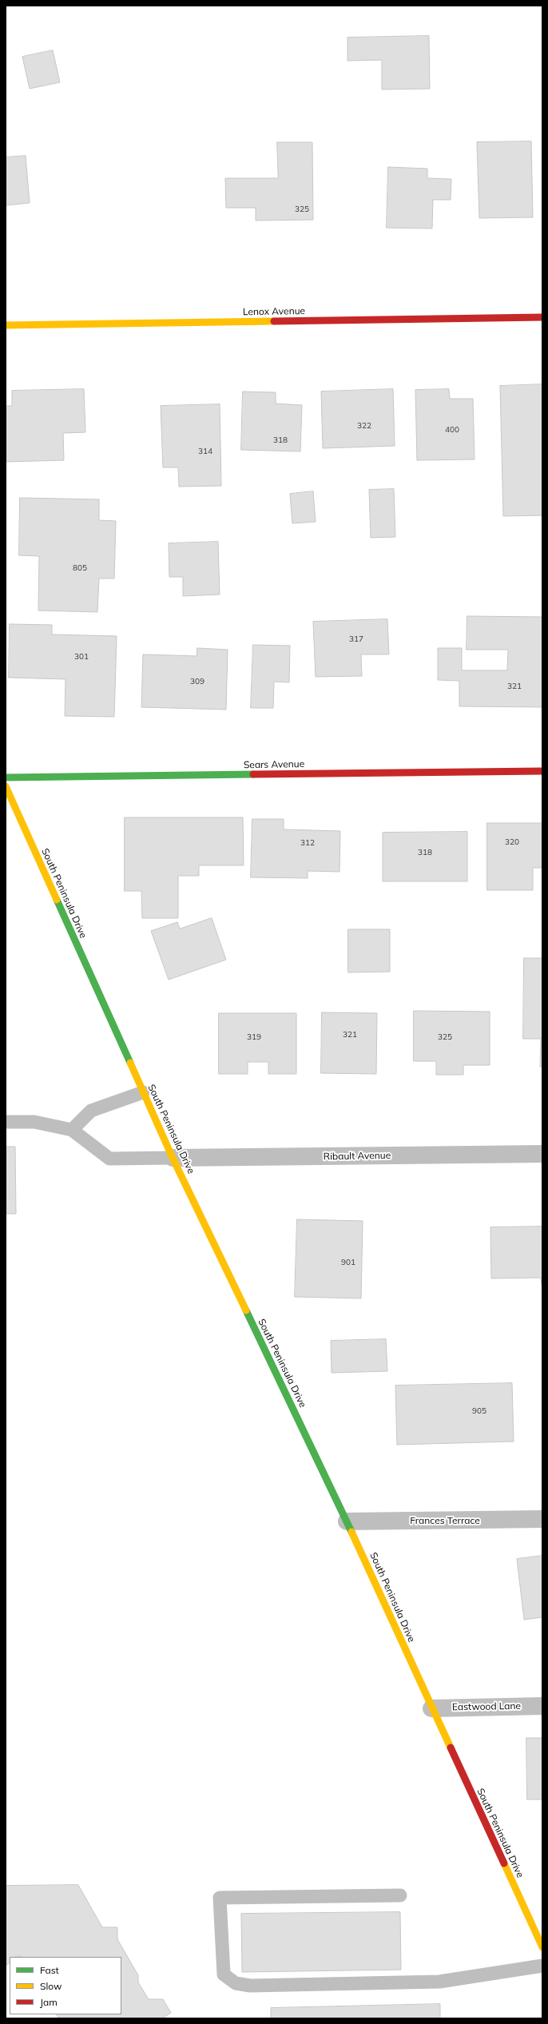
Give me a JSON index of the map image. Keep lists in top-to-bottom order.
{
  "streets": {
    "main road": ["Lenox Avenue", "Sears Avenue", "South Peninsula Drive"],
    "street": ["Ribault Avenue", "Frances Terrace", "Eastwood Lane"]
  },
  "crossings": [
    ["South Peninsula Drive", "Ribault Avenue"],
    ["South Peninsula Drive", "Frances Terrace"],
    ["South Peninsula Drive", "Eastwood Lane"]
  ],
  "house_numbers": [
    "325",
    "322",
    "400",
    "318",
    "314",
    "805",
    "317",
    "301",
    "309",
    "321",
    "320",
    "312",
    "318",
    "321",
    "319",
    "325",
    "901",
    "905"
  ],
  "legend": ["Fast", "Slow", "Jam"]
}
